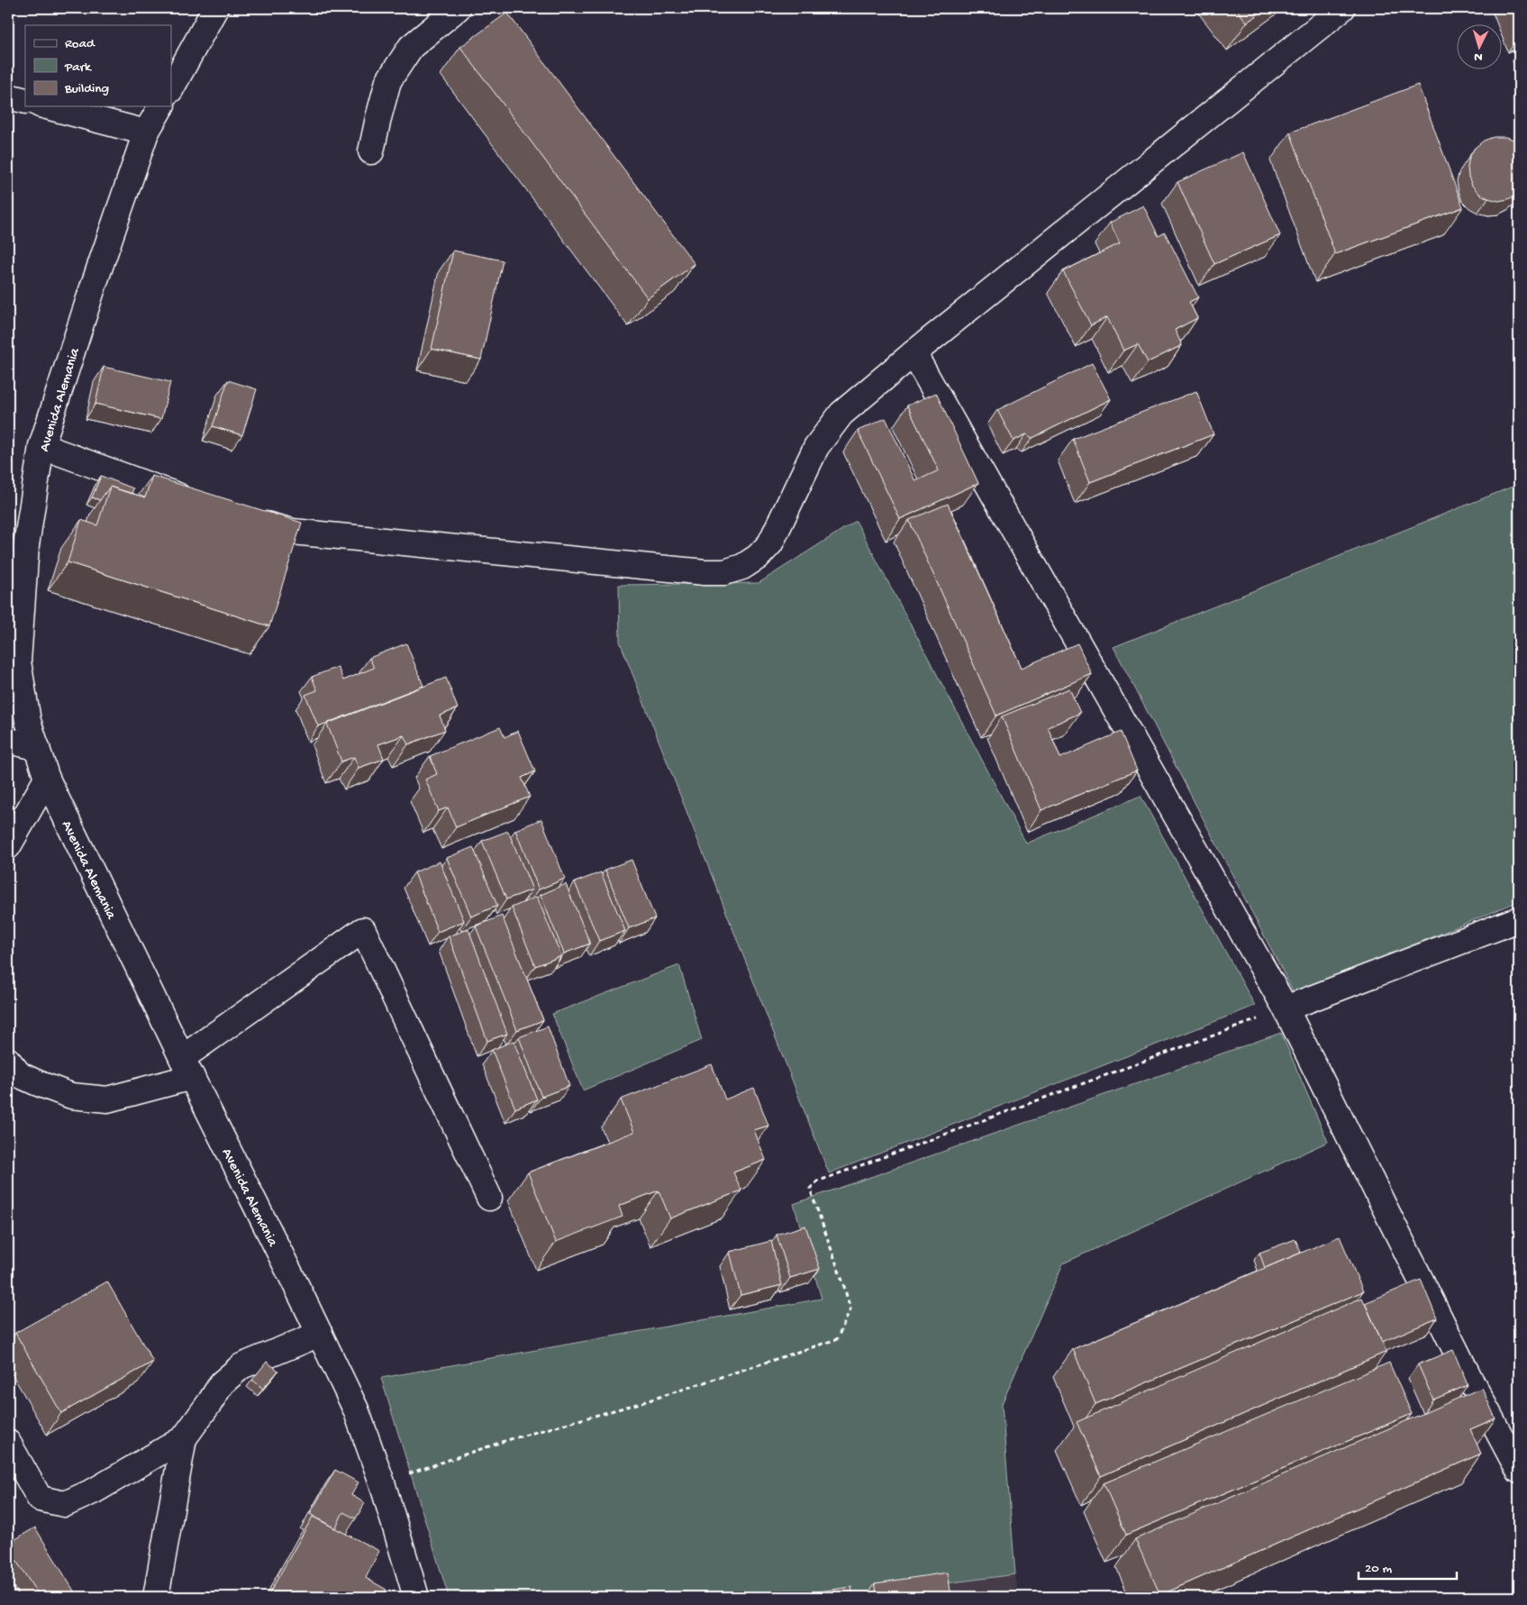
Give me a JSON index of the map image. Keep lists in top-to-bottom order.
{
  "streets": {
    "street": ["Avenida Alemania"]
  },
  "legend": ["Road", "Park", "Building"],
  "scale_bar": "20 m",
  "north": "bottom"
}
